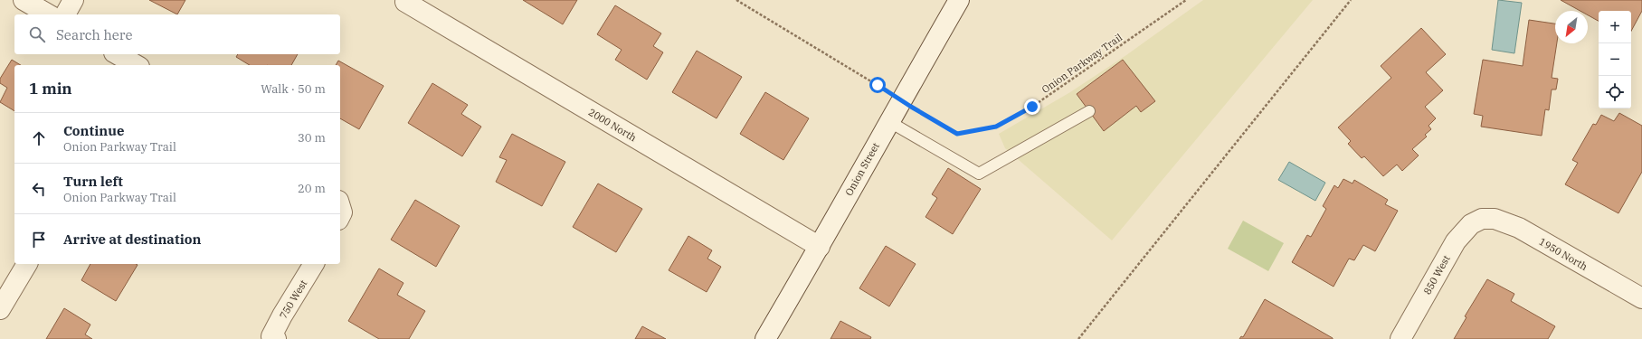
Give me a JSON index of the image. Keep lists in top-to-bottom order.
{
  "streets": {
    "street": [
      "2000 North",
      "Onion Street",
      "1950 North",
      "850 West",
      "750 West"
    ],
    "path": ["Onion Parkway Trail"]
  },
  "crossings": [
    ["Onion Parkway Trail", "Onion Street"],
    ["2000 North", "Onion Street"],
    ["1950 North", "850 West"]
  ],
  "north": "bottom left",
  "page": {
    "map_buttons": ["+", "−"],
    "search": "Search here",
    "heading": ["1 min", "Walk · 50 m"],
    "list": [
      ["Continue", "Onion Parkway Trail", "30 m"],
      ["Turn left", "Onion Parkway Trail", "20 m"],
      "Arrive at destination"
    ]
  }
}
